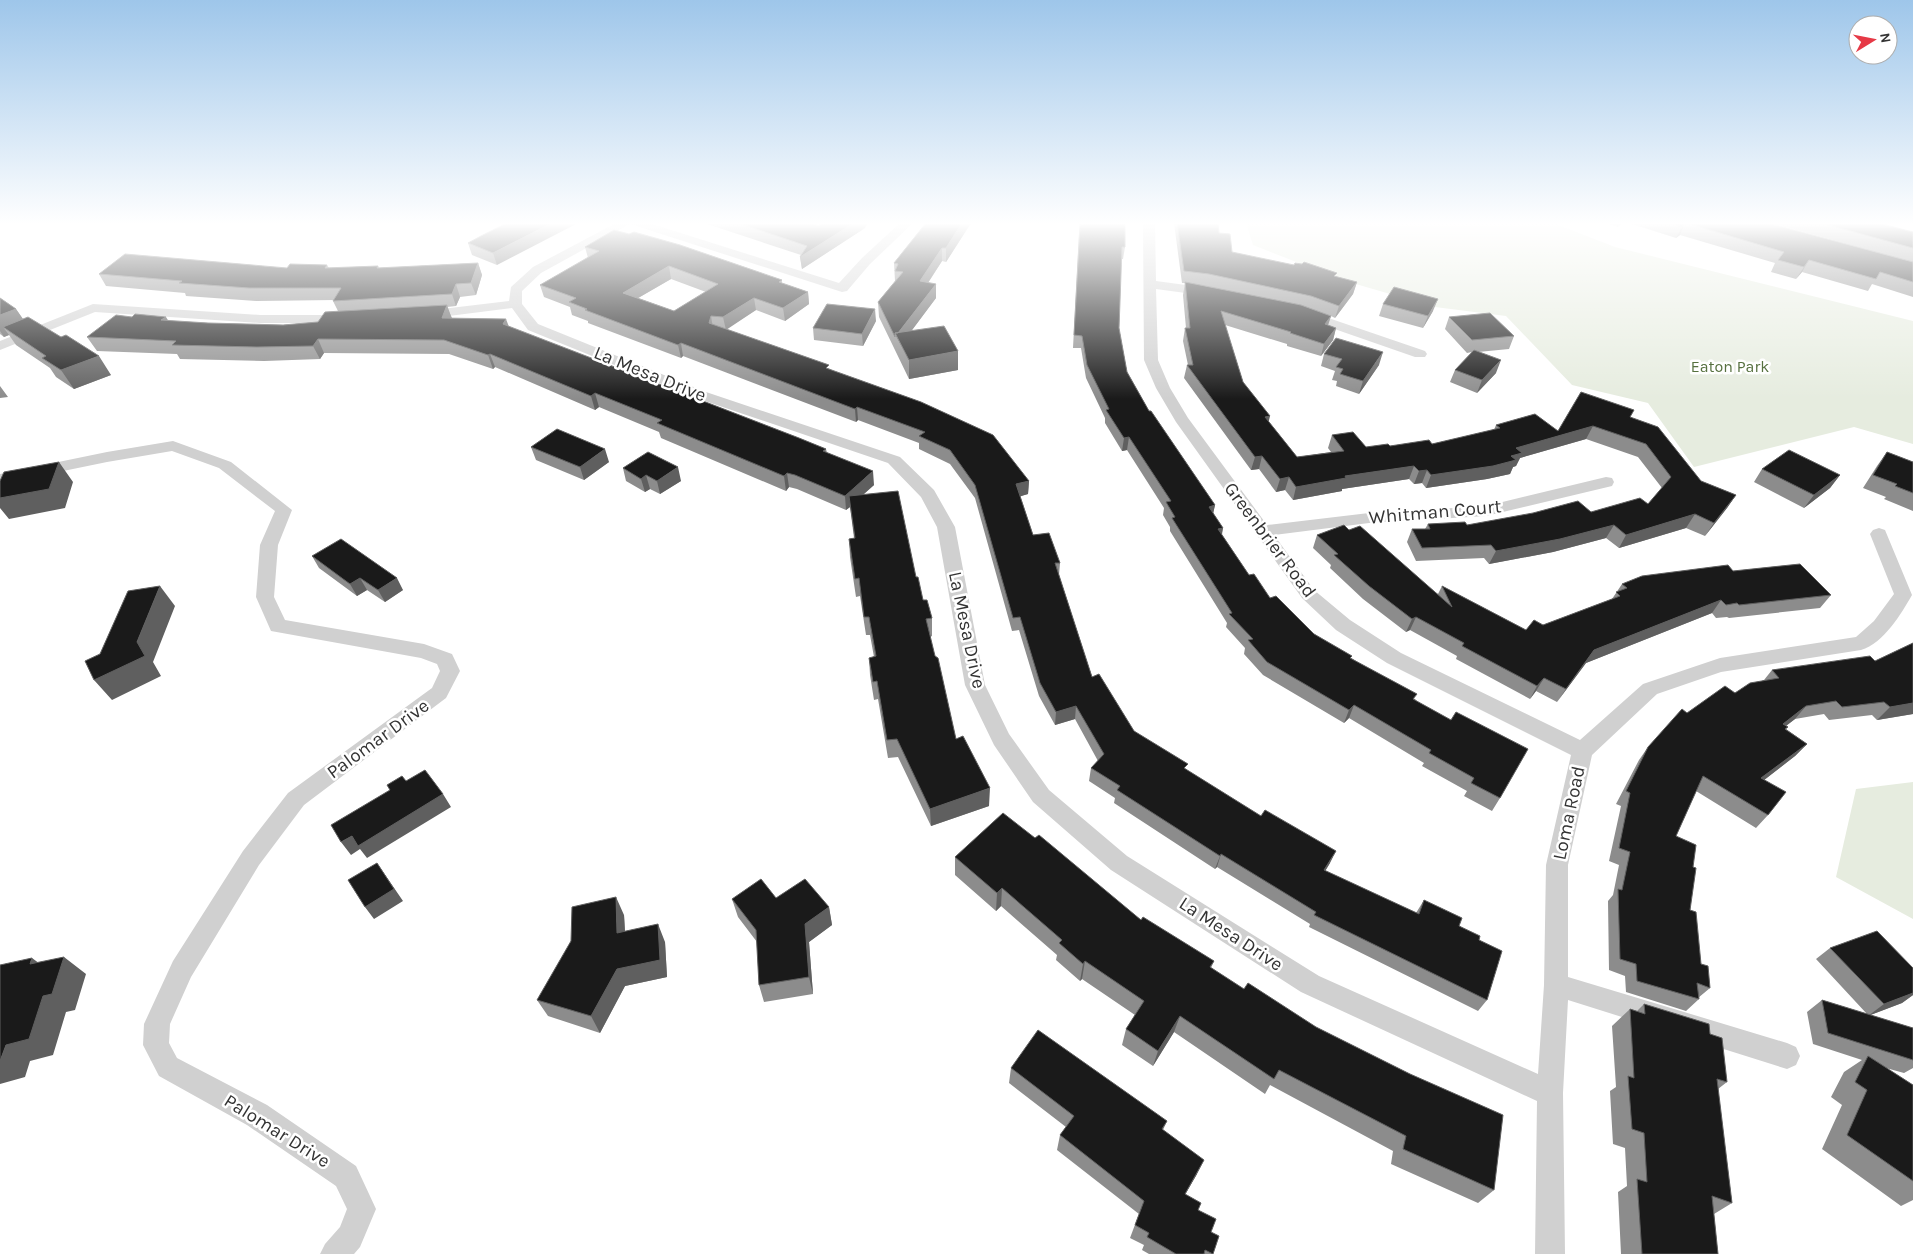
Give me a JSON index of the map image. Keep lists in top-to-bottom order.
{
  "streets": {
    "street": [
      "La Mesa Drive",
      "Whitman Court",
      "Greenbrier Road",
      "Palomar Drive",
      "Loma Road"
    ]
  },
  "crossings": [
    ["La Mesa Drive", "Loma Road"],
    ["Whitman Court", "Greenbrier Road"],
    ["Greenbrier Road", "Loma Road"]
  ],
  "parks": ["Eaton Park"],
  "north": "right"
}
